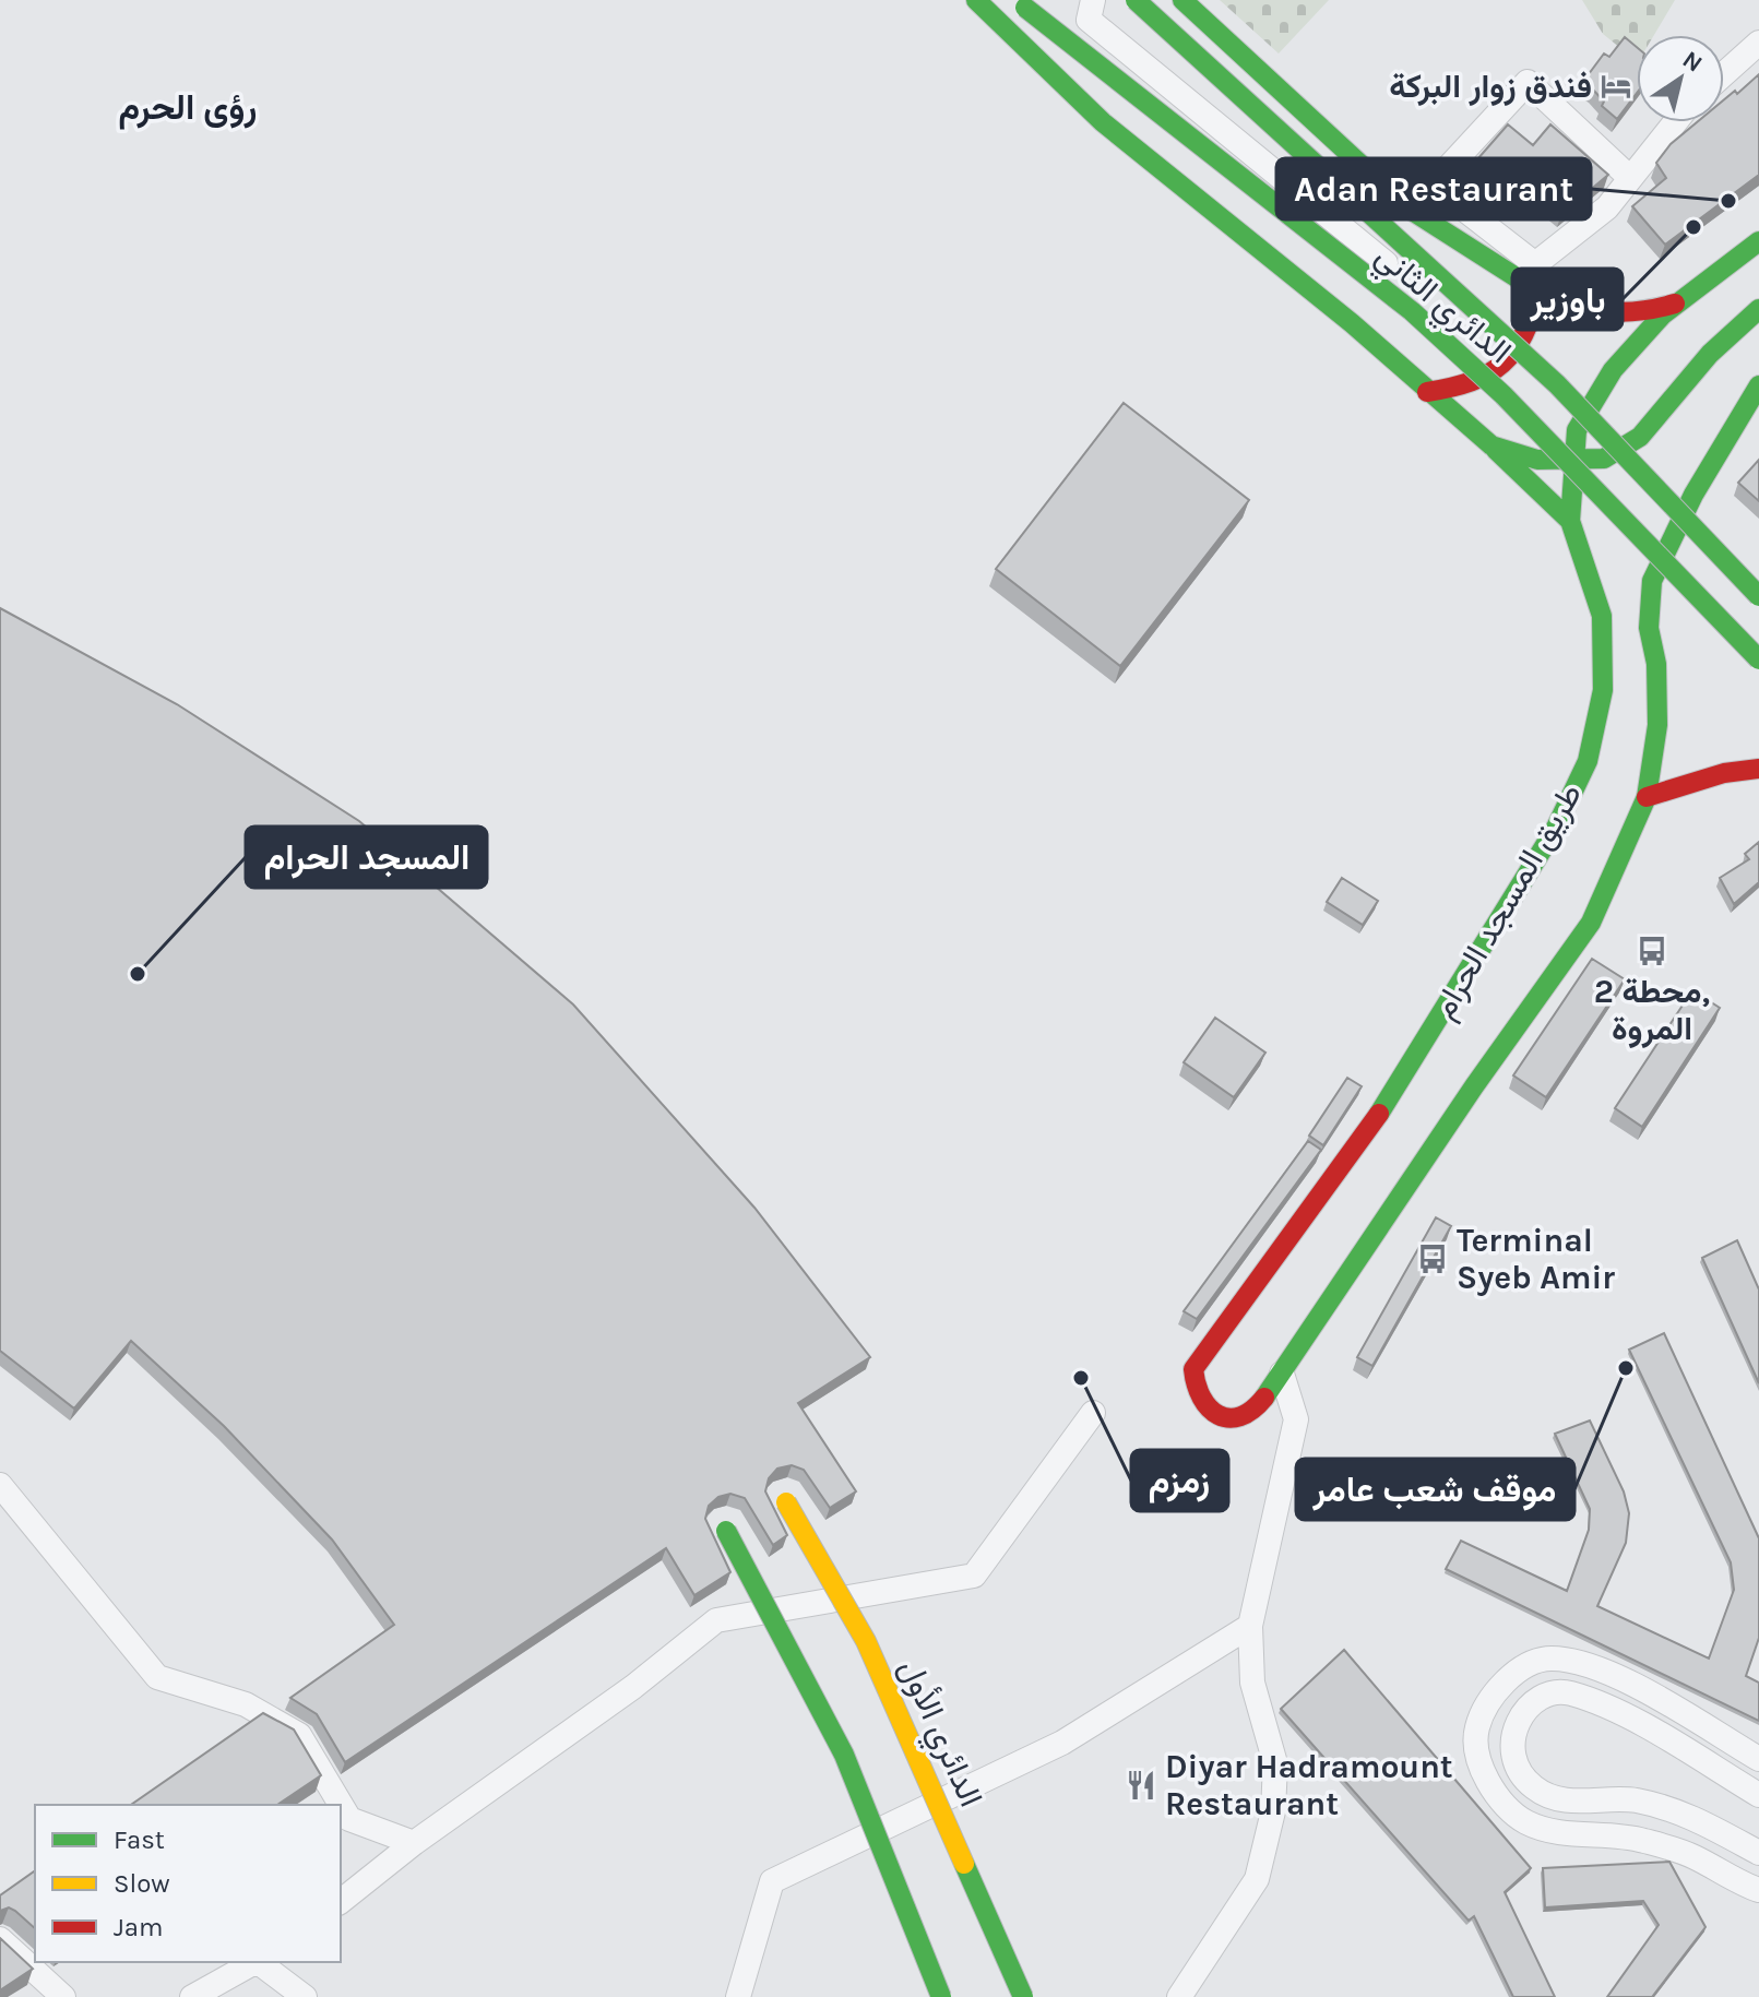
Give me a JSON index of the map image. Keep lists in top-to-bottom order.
{
  "streets": {
    "main road": ["الدائري الثاني", "طريق المسجد الحرام", "الدائري الأول"]
  },
  "districts": ["رؤى الحرم"],
  "places": {
    "hotel": ["فندق زوار البركة"],
    "other": [
      "Adan Restaurant",
      "باوزير",
      "المسجد الحرام",
      "موقف شعب عامر",
      "زمزم"
    ],
    "bus stop": ["محطة 2, المروة", "Terminal Syeb Amir"],
    "restaurant": ["Diyar Hadramount Restaurant"]
  },
  "legend": ["Fast", "Slow", "Jam"],
  "north": "top right"
}
